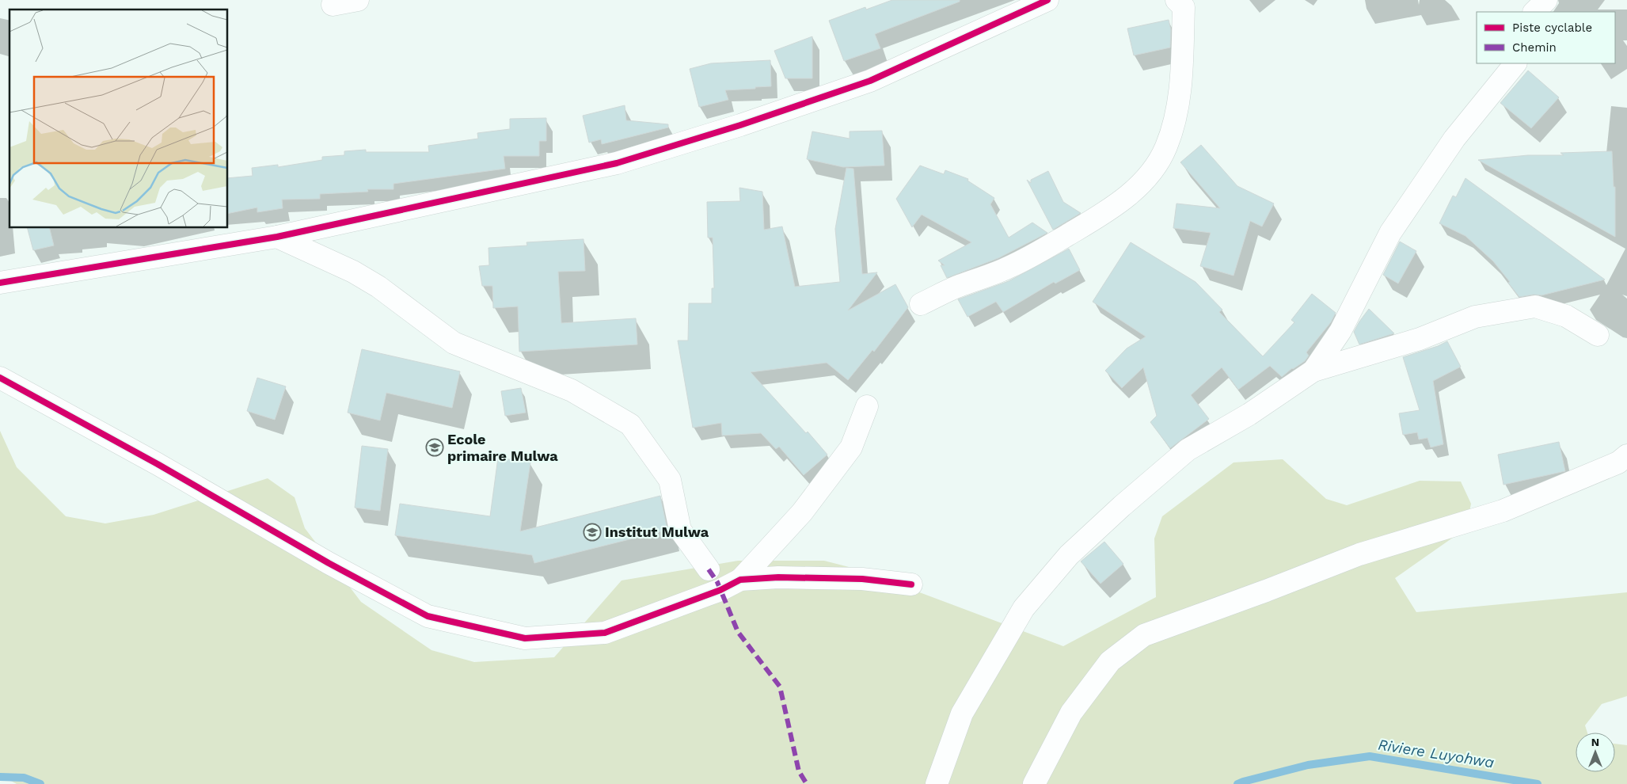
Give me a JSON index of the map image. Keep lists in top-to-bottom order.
{
  "water": ["Riviere Luyohwa"],
  "places": {
    "school or university": ["Ecole primaire Mulwa", "Institut Mulwa"]
  },
  "legend": ["Piste cyclable", "Chemin"],
  "north": "top"
}
